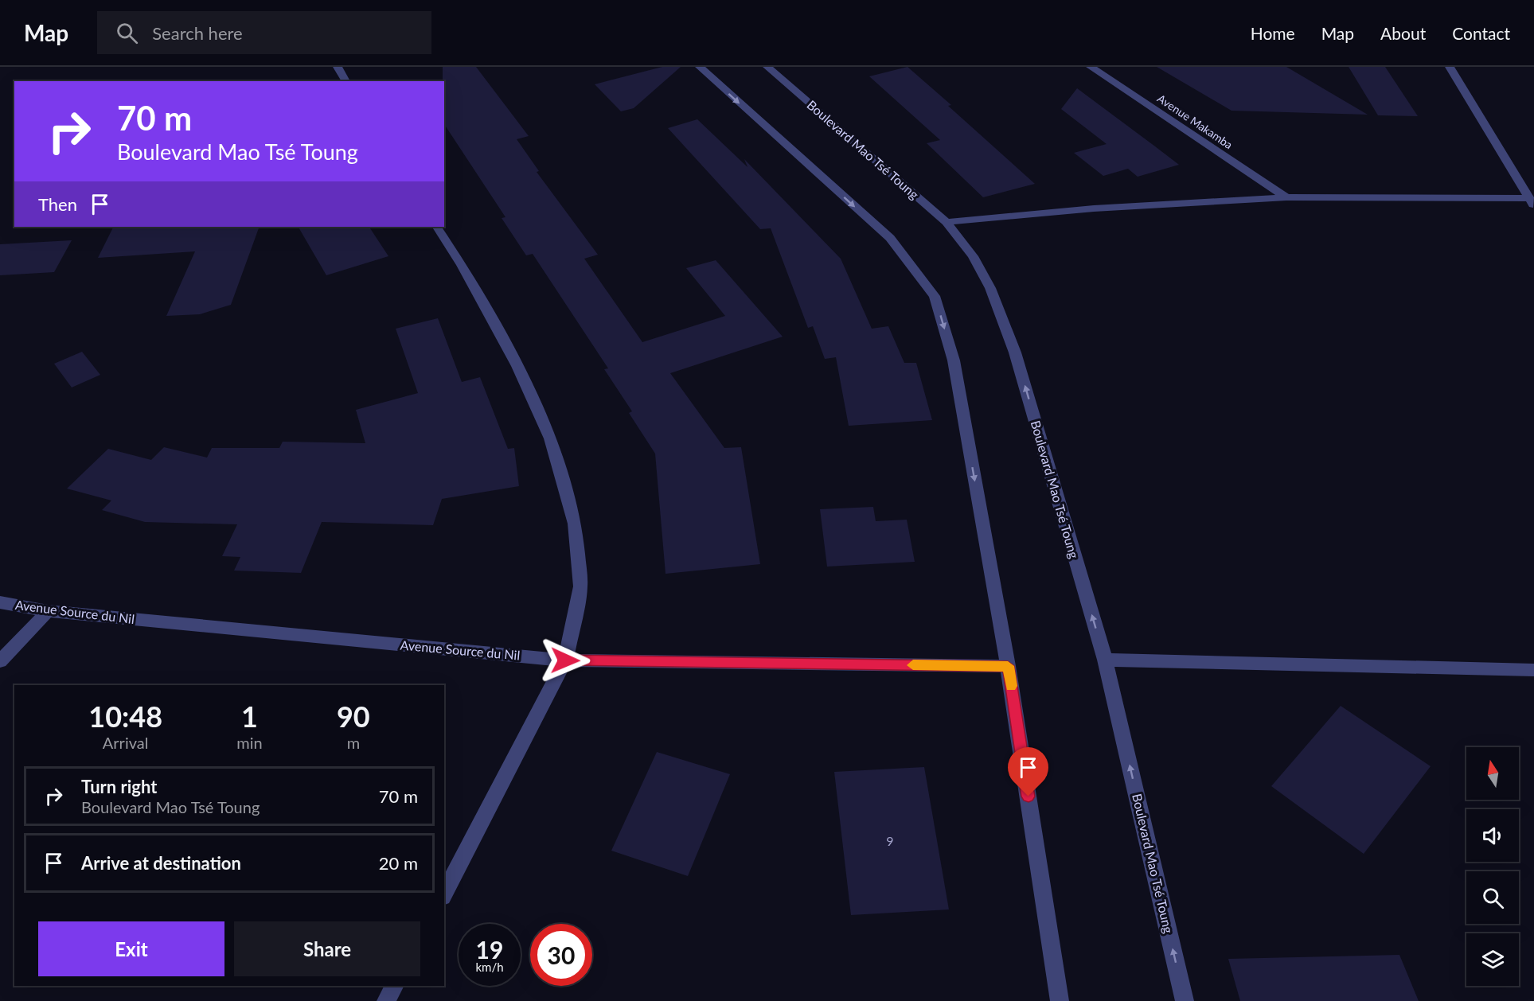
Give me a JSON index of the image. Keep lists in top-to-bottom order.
{
  "streets": {
    "street": ["Avenue Makamba", "Boulevard Mao Tsé Toung", "Avenue Source du Nil"]
  },
  "house_numbers": ["9"],
  "north": "top",
  "page": {
    "header": "Map",
    "search": "Search here",
    "nav": [
      "Home",
      "Map",
      "About",
      "Contact"
    ],
    "turn": ["70 m", "Boulevard Mao Tsé Toung"],
    "then": "Then",
    "eta": [
      "10:48",
      "Arrival",
      "1",
      "min",
      "90",
      "m"
    ],
    "list": [
      {
        "name": "Turn right",
        "note": "Boulevard Mao Tsé Toung",
        "value": "70 m"
      },
      {
        "name": "Arrive at destination",
        "value": "20 m"
      }
    ],
    "buttons": ["Exit", "Share"],
    "speed": "19 km/h",
    "limit": "30"
  }
}
